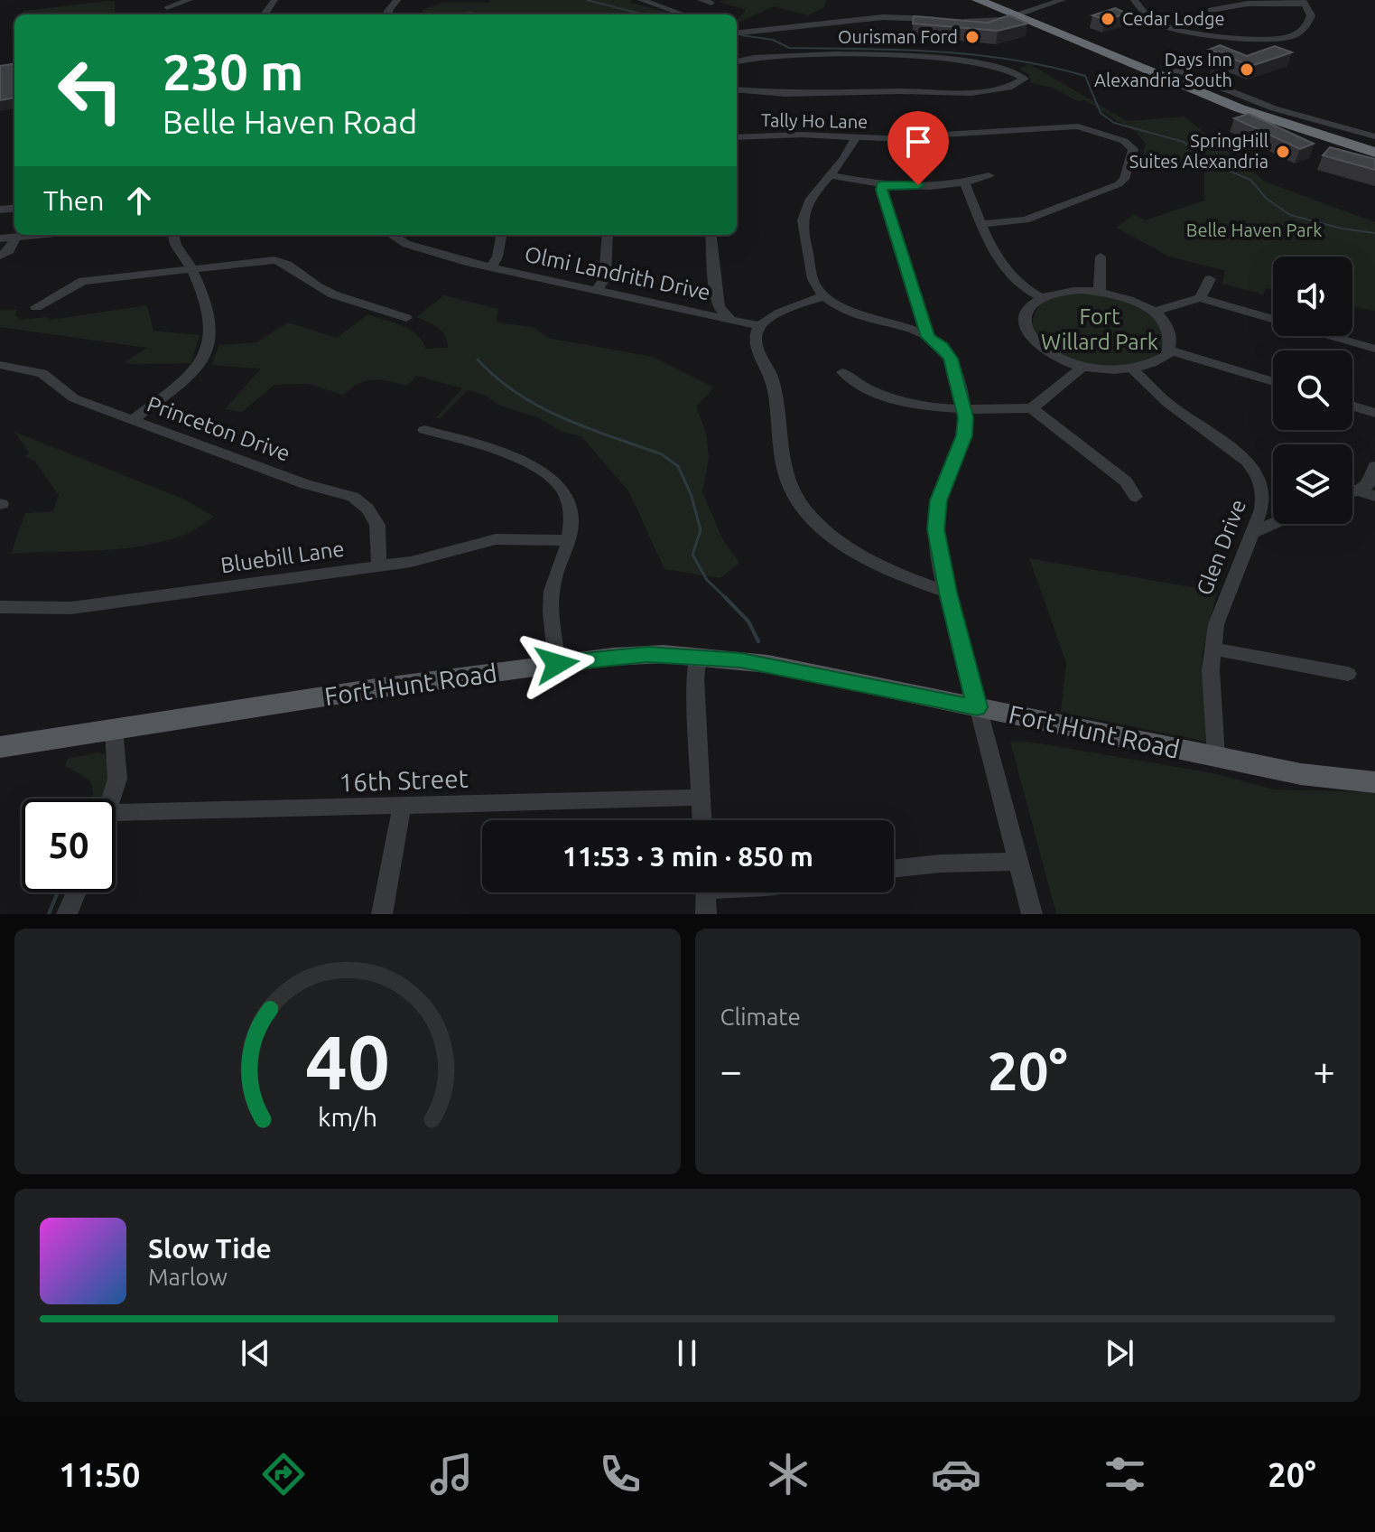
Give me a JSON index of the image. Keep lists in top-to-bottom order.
{
  "streets": {
    "main road": ["Fort Hunt Road"],
    "street": [
      "Tally Ho Lane",
      "Olmi Landrith Drive",
      "Princeton Drive",
      "Glen Drive",
      "Bluebill Lane",
      "16th Street"
    ]
  },
  "crossings": [
    ["Princeton Drive", "Bluebill Lane"],
    ["Glen Drive", "Fort Hunt Road"]
  ],
  "parks": ["Belle Haven Park", "Fort Willard Park"],
  "places": [
    "Cedar Lodge",
    "Ourisman Ford",
    "Days Inn Alexandria South",
    "SpringHill Suites Alexandria"
  ],
  "page": {
    "turn": ["230 m", "Belle Haven Road"],
    "then": "Then",
    "limit": "50",
    "trip": "11:53 · 3 min · 850 m",
    "tile": "Climate",
    "heat": ["−", "20°", "+"],
    "song": ["Slow Tide", "Marlow"],
    "tabs": ["11:50", "20°"],
    "gauge": ["40", "km/h"]
  }
}
